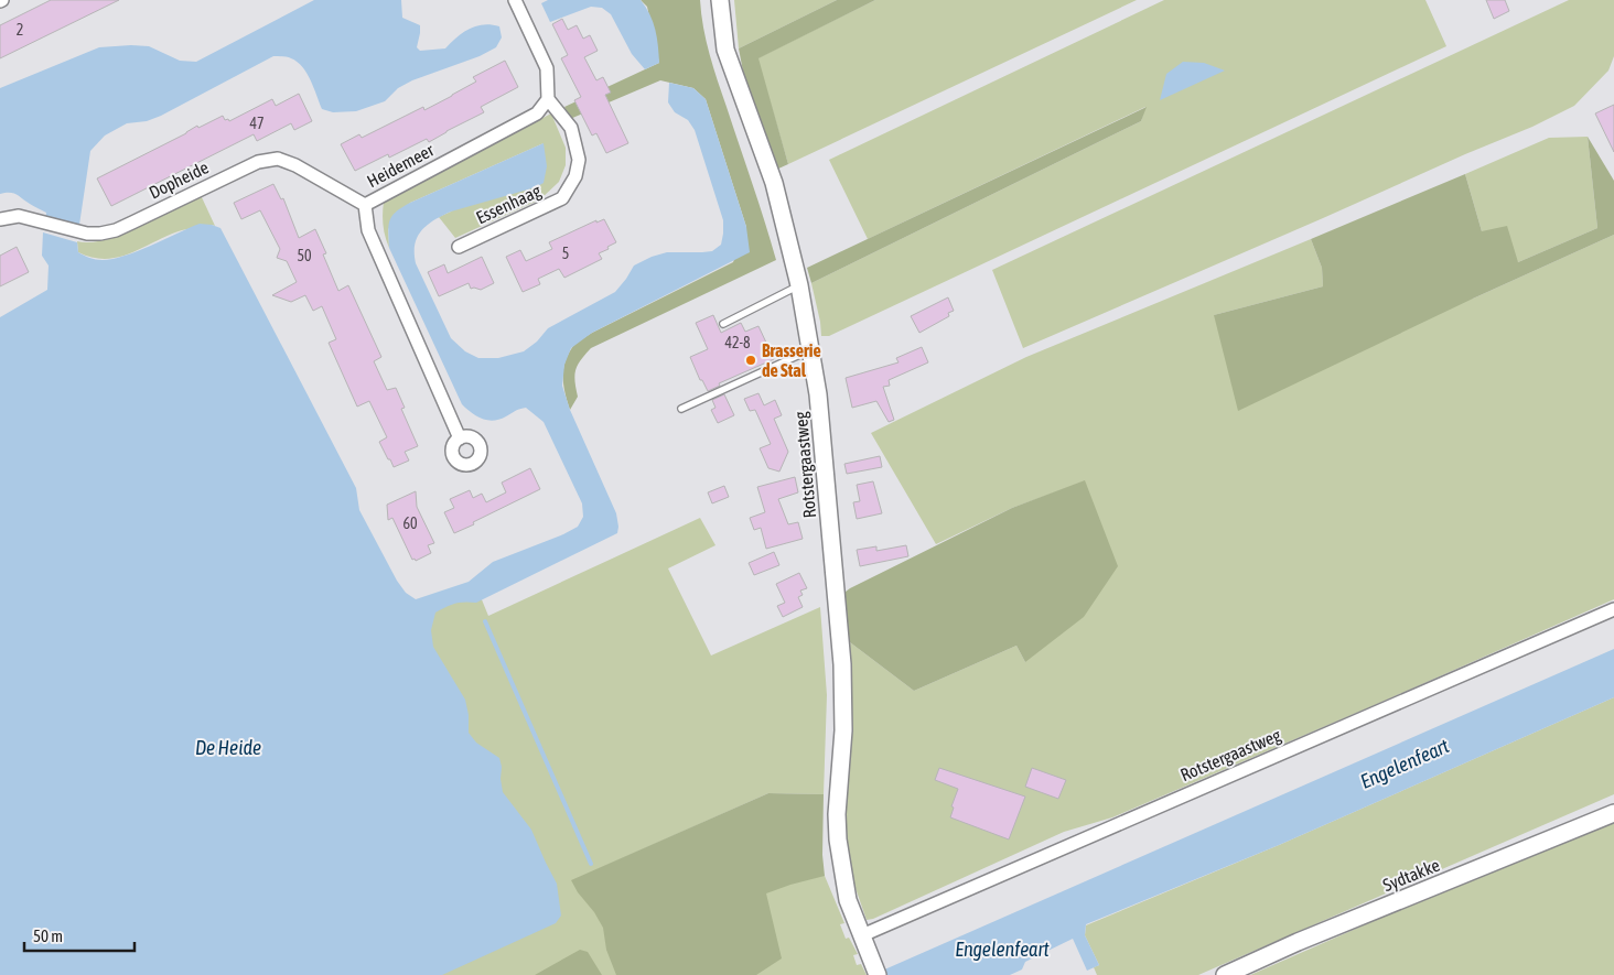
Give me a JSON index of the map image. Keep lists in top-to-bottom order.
{
  "streets": {
    "street": [
      "Heidemeer",
      "Dopheide",
      "Essenhaag",
      "Rotstergaastweg",
      "Sydtakke"
    ]
  },
  "crossings": [
    ["Heidemeer", "Dopheide"],
    ["Heidemeer", "Essenhaag"]
  ],
  "water": ["De Heide", "Engelenfeart"],
  "places": ["Brasserie de Stal"],
  "house_numbers": [
    "2",
    "47",
    "5",
    "50",
    "42-8",
    "60"
  ],
  "scale_bar": "50 m"
}
